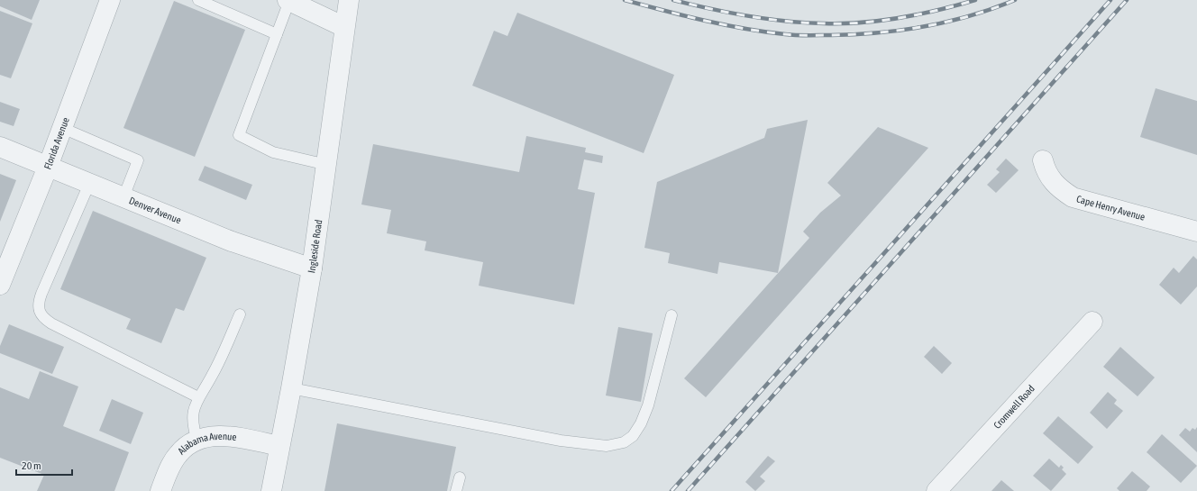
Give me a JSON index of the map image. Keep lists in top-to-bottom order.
{
  "streets": {
    "street": [
      "Florida Avenue",
      "Cape Henry Avenue",
      "Denver Avenue",
      "Ingleside Road",
      "Cromwell Road",
      "Alabama Avenue"
    ]
  },
  "crossings": [
    ["Florida Avenue", "Denver Avenue"],
    ["Denver Avenue", "Ingleside Road"],
    ["Ingleside Road", "Alabama Avenue"]
  ],
  "scale_bar": "20 m"
}
